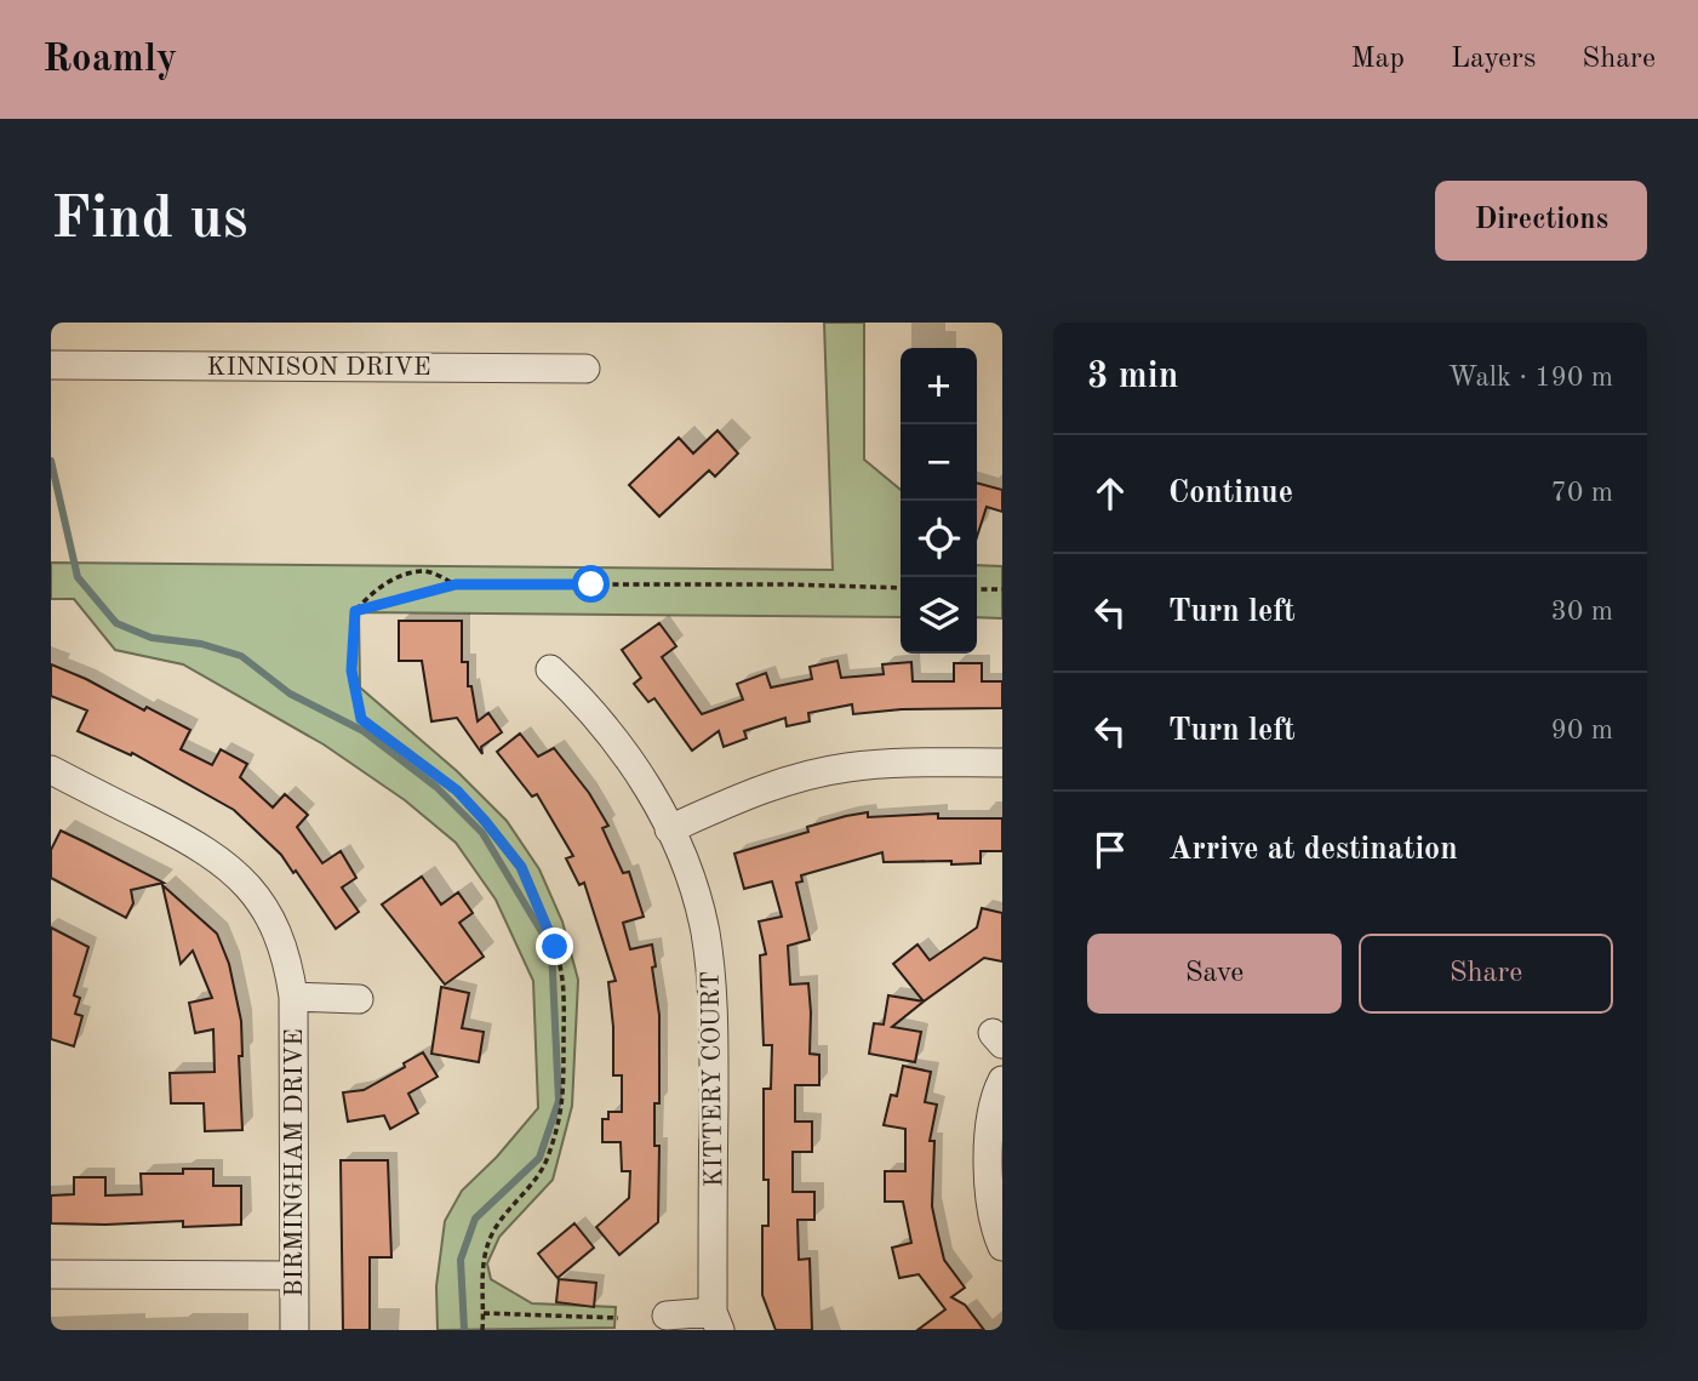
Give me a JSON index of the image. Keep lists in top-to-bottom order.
{
  "streets": {
    "street": ["KINNISON DRIVE", "KITTERY COURT", "BIRMINGHAM DRIVE"]
  },
  "page": {
    "header": "Roamly",
    "nav": ["Map", "Layers", "Share"],
    "buttons": [
      "Directions",
      ["Save", "Share"]
    ],
    "title": "Find us",
    "heading": ["3 min", "Walk · 190 m"],
    "map_buttons": ["+", "−"],
    "list": [
      ["Continue", "70 m"],
      ["Turn left", "30 m"],
      ["Turn left", "90 m"],
      "Arrive at destination"
    ]
  }
}
